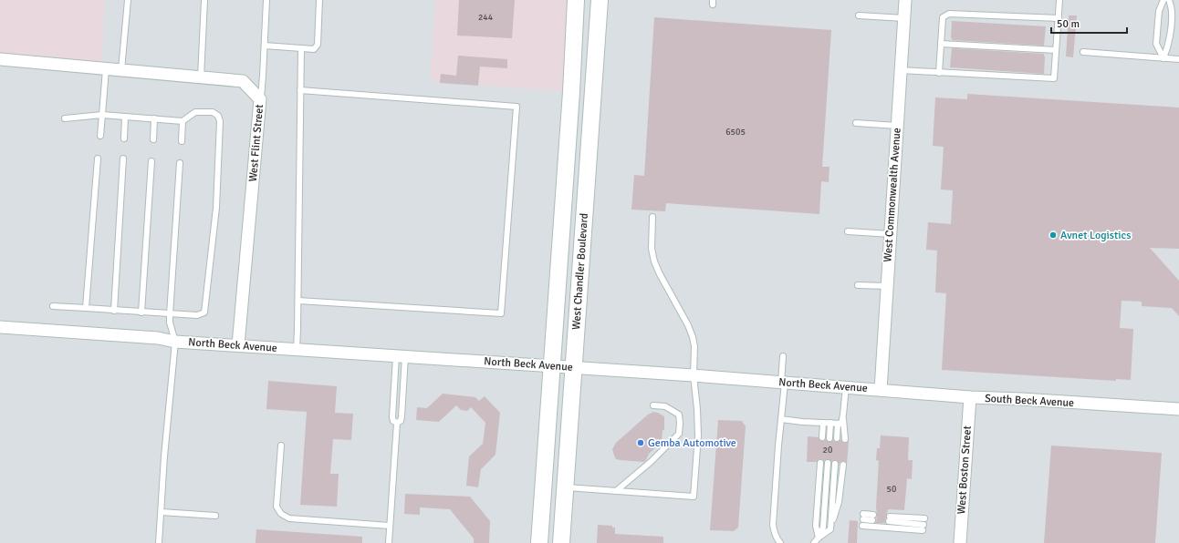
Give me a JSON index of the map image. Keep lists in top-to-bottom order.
{
  "streets": {
    "main road": ["West Chandler Boulevard"],
    "street": [
      "West Flint Street",
      "West Commonwealth Avenue",
      "North Beck Avenue",
      "South Beck Avenue",
      "West Boston Street"
    ]
  },
  "crossings": [
    ["West Flint Street", "North Beck Avenue"],
    ["West Commonwealth Avenue", "North Beck Avenue"],
    ["West Commonwealth Avenue", "South Beck Avenue"],
    ["West Chandler Boulevard", "North Beck Avenue"],
    ["North Beck Avenue", "South Beck Avenue"],
    ["South Beck Avenue", "West Boston Street"]
  ],
  "places": ["Avnet Logistics", "Gemba Automotive"],
  "house_numbers": [
    "244",
    "6505",
    "20",
    "50"
  ],
  "scale_bar": "50 m"
}
